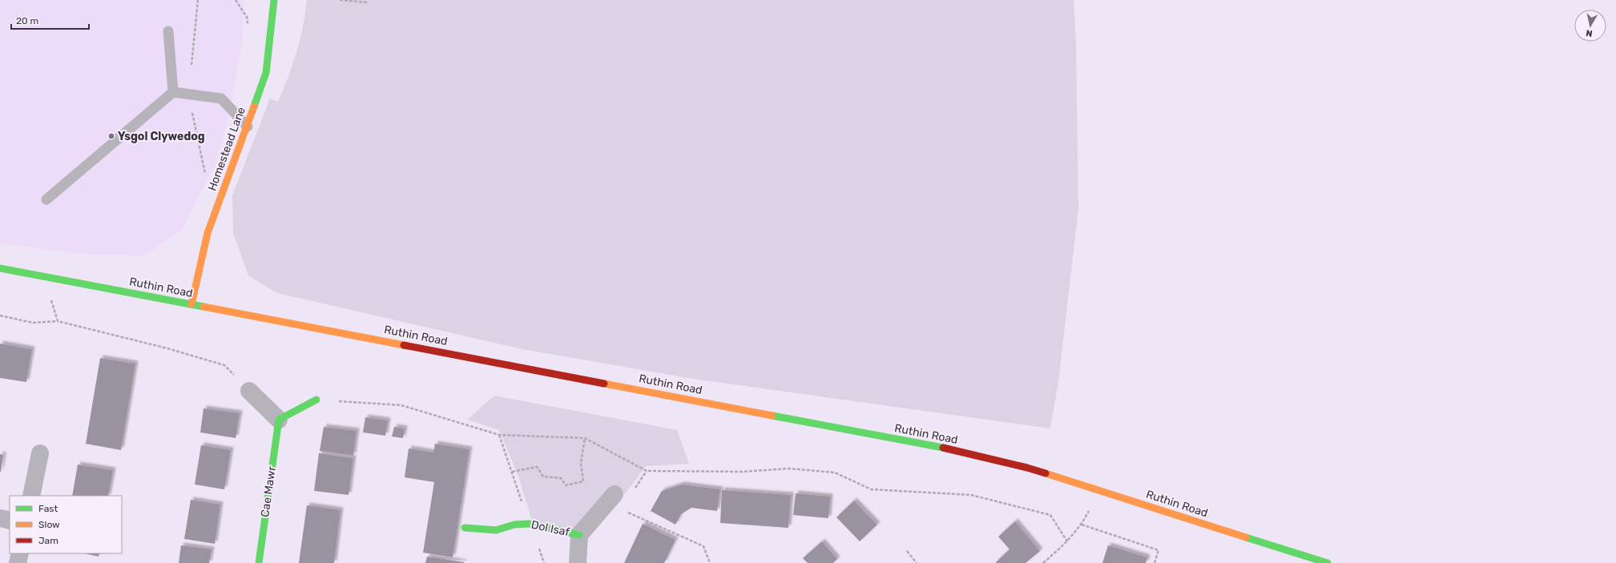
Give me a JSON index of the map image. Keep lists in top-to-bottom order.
{
  "streets": {
    "main road": [
      "Homestead Lane",
      "Ruthin Road",
      "Cae Mawr",
      "Dol Isaf"
    ]
  },
  "crossings": [
    ["Homestead Lane", "Ruthin Road"]
  ],
  "places": ["Ysgol Clywedog"],
  "legend": ["Fast", "Slow", "Jam"],
  "scale_bar": "20 m",
  "north": "bottom"
}
